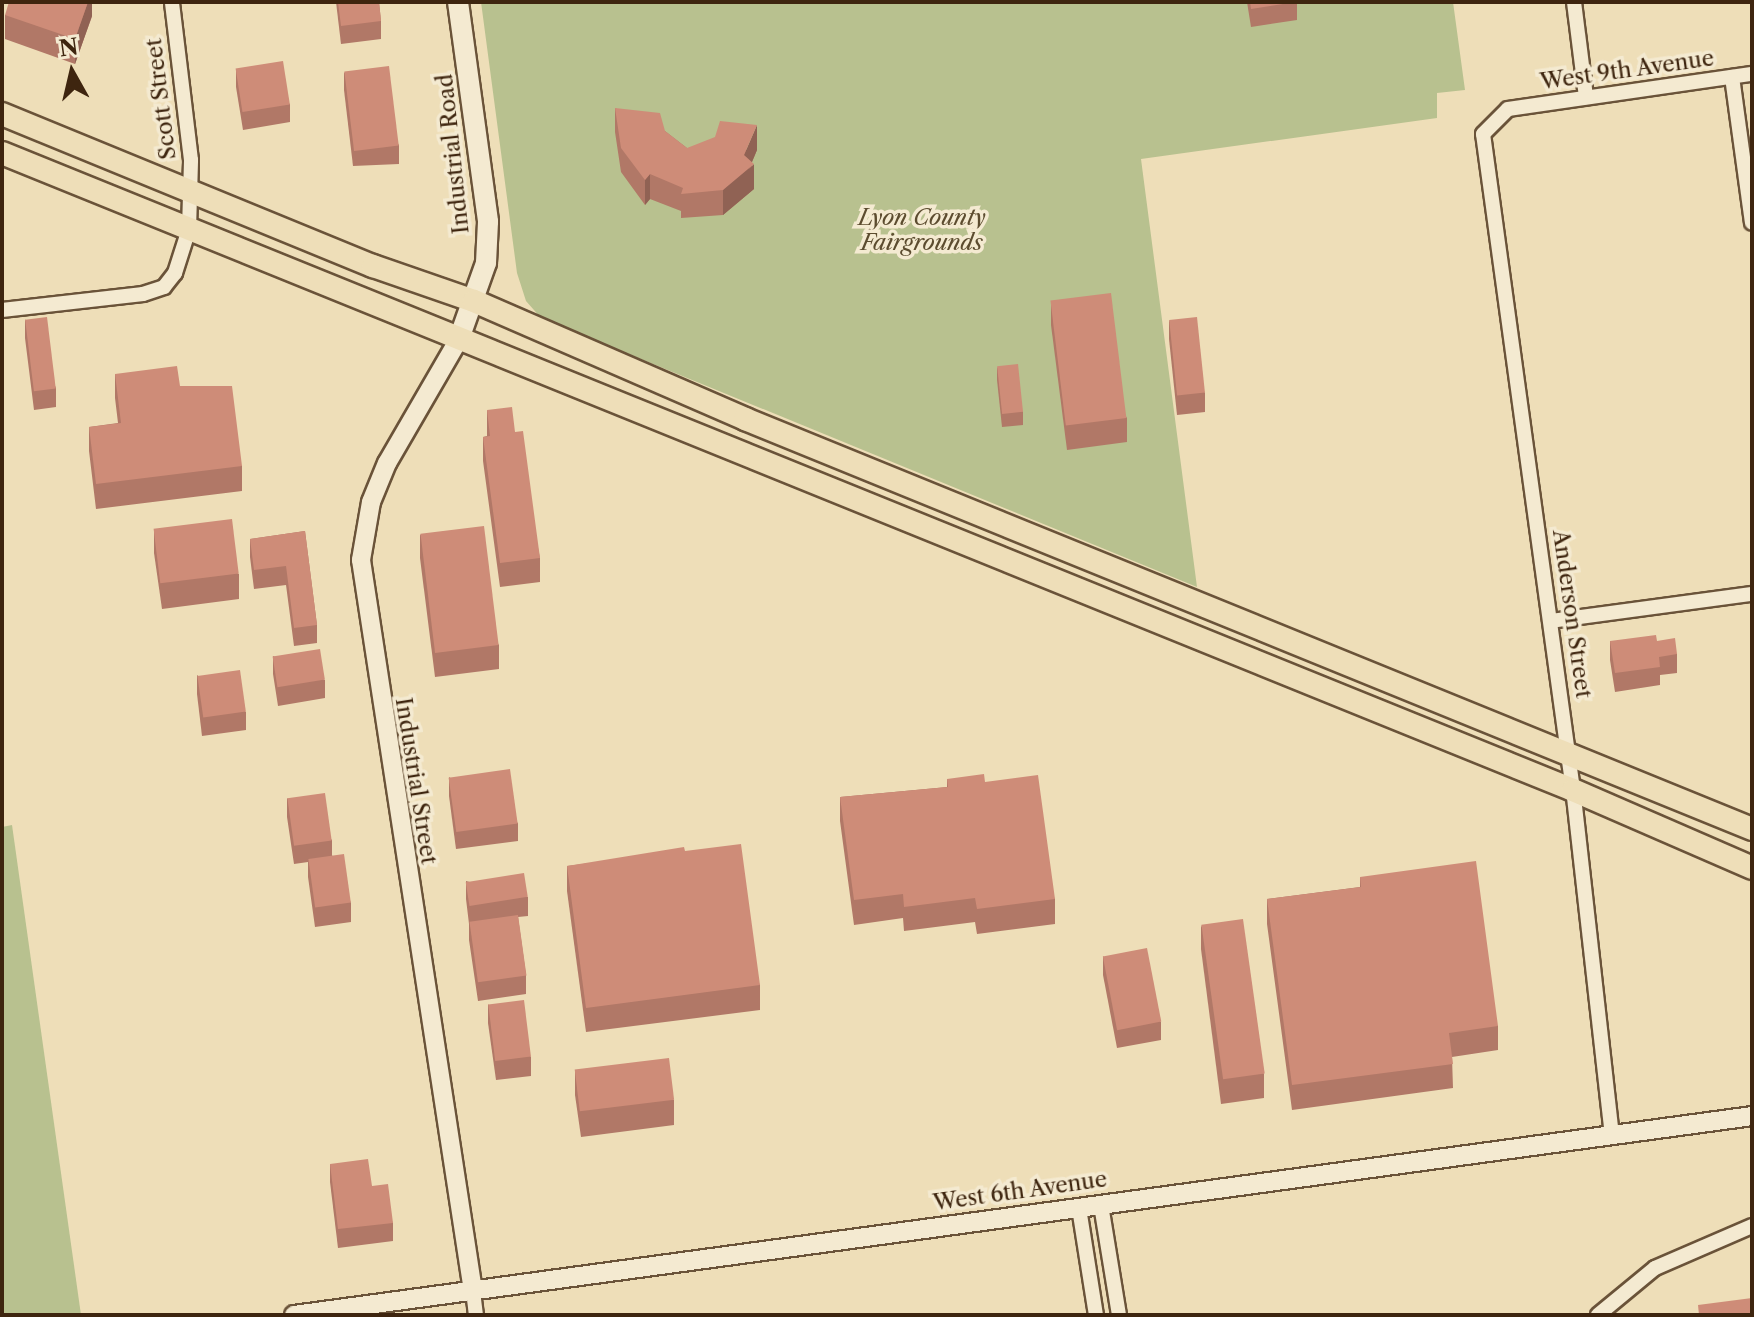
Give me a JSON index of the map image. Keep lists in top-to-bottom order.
{
  "streets": {
    "main road": ["Industrial Road", "Industrial Street"],
    "street": [
      "West 9th Avenue",
      "Scott Street",
      "Anderson Street",
      "West 6th Avenue"
    ]
  },
  "crossings": [
    ["West 9th Avenue", "Anderson Street"],
    ["Industrial Road", "Industrial Street"],
    ["Anderson Street", "West 6th Avenue"],
    ["Industrial Street", "West 6th Avenue"]
  ],
  "parks": ["Lyon County Fairgrounds"],
  "north": "top"
}
